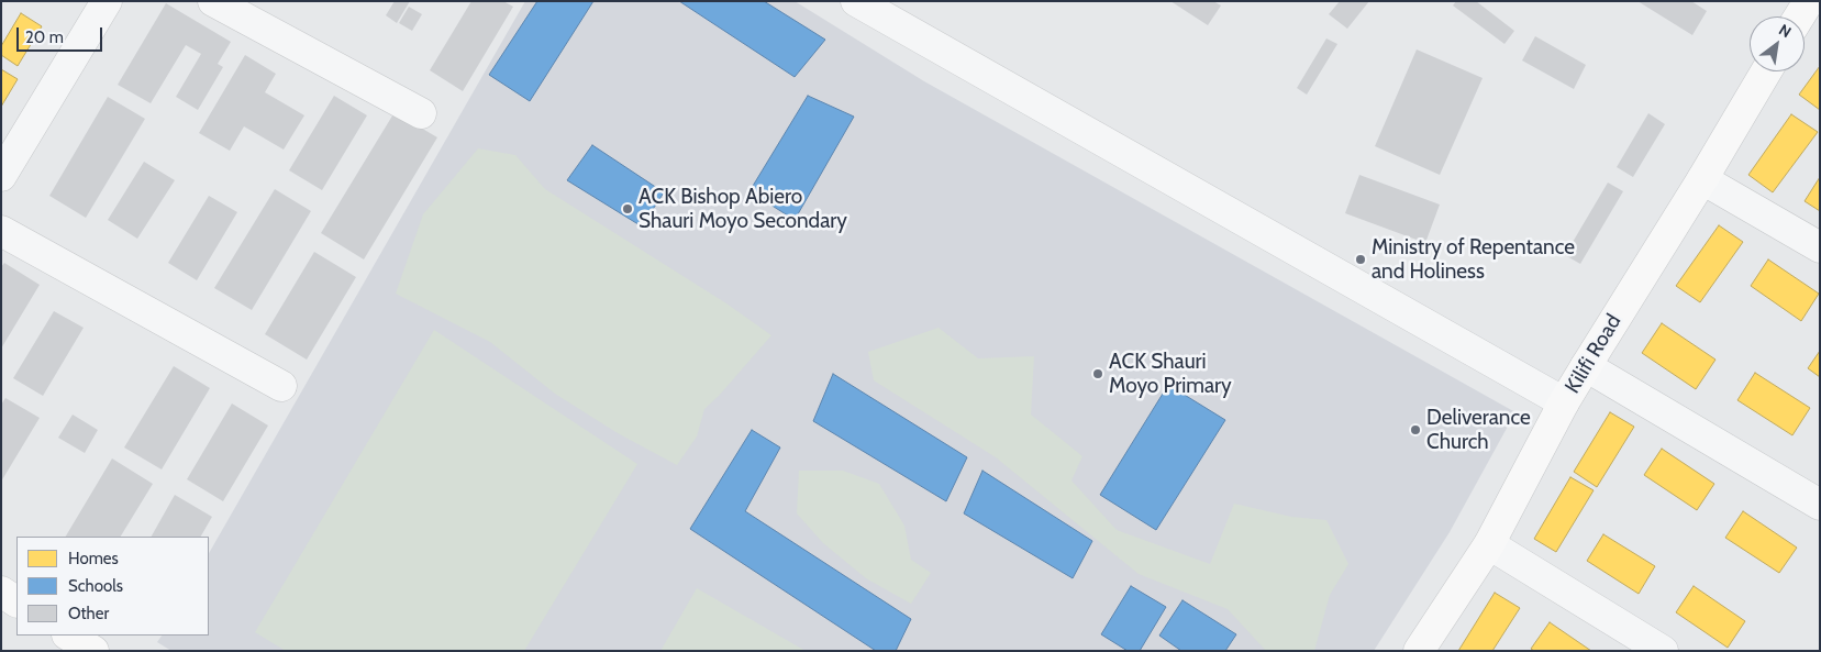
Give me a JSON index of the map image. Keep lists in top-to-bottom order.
{
  "streets": {
    "main road": ["Kilifi Road"]
  },
  "places": [
    "ACK Bishop Abiero Shauri Moyo Secondary",
    "Ministry of Repentance and Holiness",
    "ACK Shauri Moyo Primary",
    "Deliverance Church"
  ],
  "legend": ["Homes", "Schools", "Other"],
  "scale_bar": "20 m",
  "north": "top right"
}
